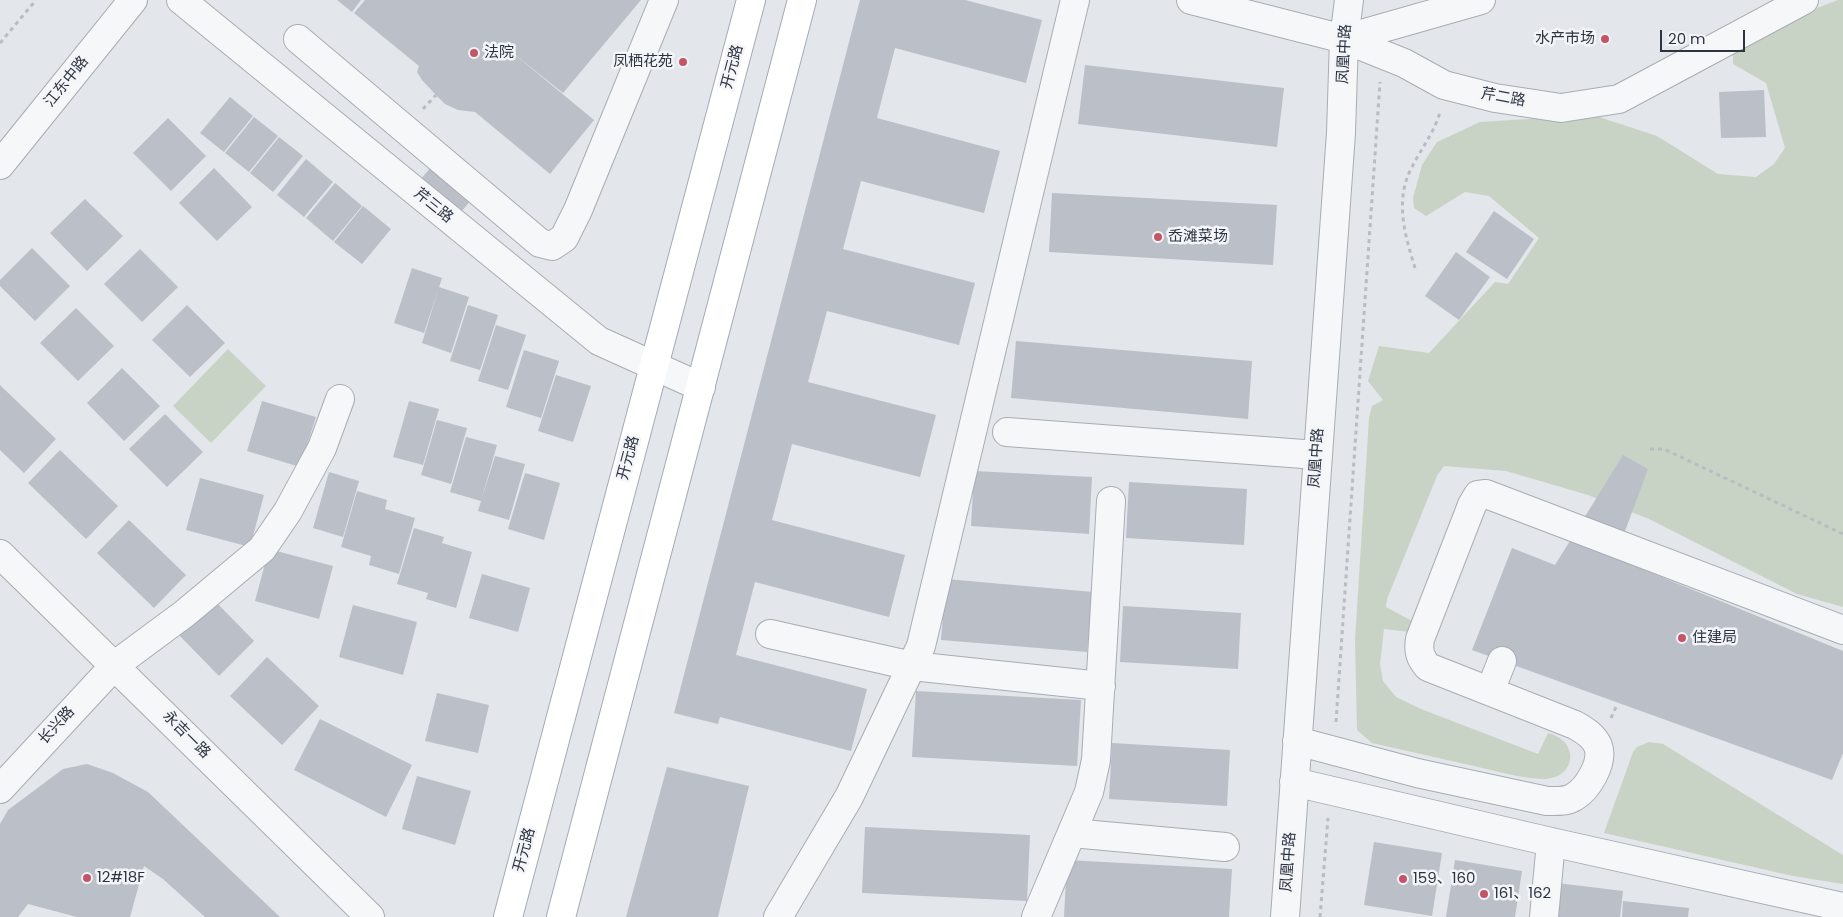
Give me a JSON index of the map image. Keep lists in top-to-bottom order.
{
  "streets": {
    "main road": ["开元路"],
    "street": [
      "凤凰中路",
      "江东中路",
      "芹二路",
      "芹三路",
      "长兴路",
      "永吉一路"
    ]
  },
  "crossings": [
    ["凤凰中路", "芹二路"],
    ["开元路", "芹三路"],
    ["长兴路", "永吉一路"]
  ],
  "places": [
    "水产市场",
    "法院",
    "凤栖花苑",
    "岙滩菜场",
    "住建局",
    "12#18F",
    "159、160",
    "161、162"
  ],
  "scale_bar": "20 m"
}
